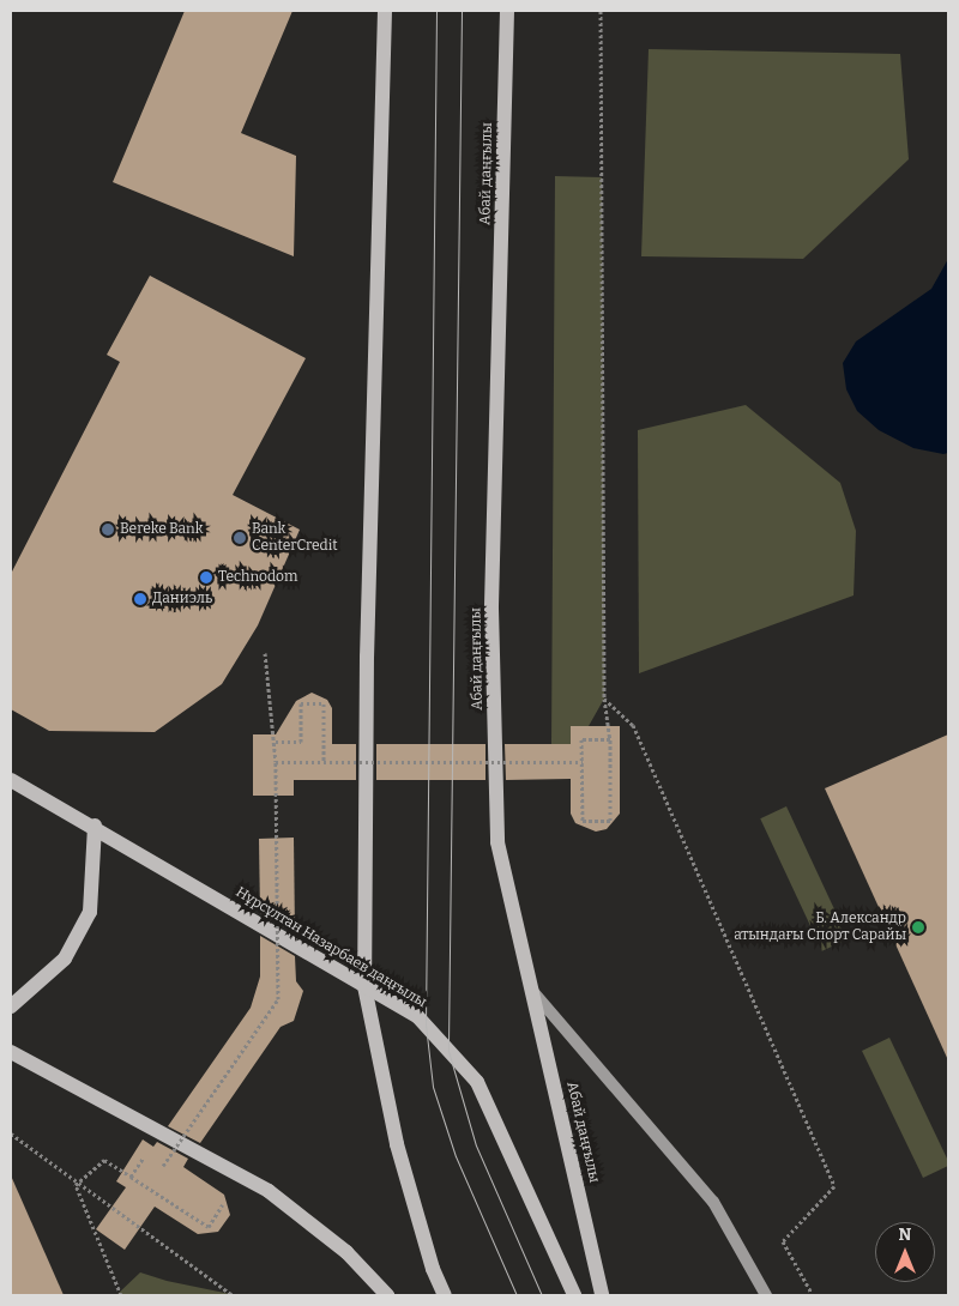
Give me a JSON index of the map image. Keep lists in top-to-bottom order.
{
  "streets": {
    "main road": ["Абай даңғылы", "Нұрсұлтан Назарбаев даңғылы"]
  },
  "places": [
    "Bereke Bank",
    "Bank CenterCredit",
    "Technodom",
    "Даниэль",
    "Б. Александр атындағы Спорт Сарайы"
  ],
  "north": "top"
}
